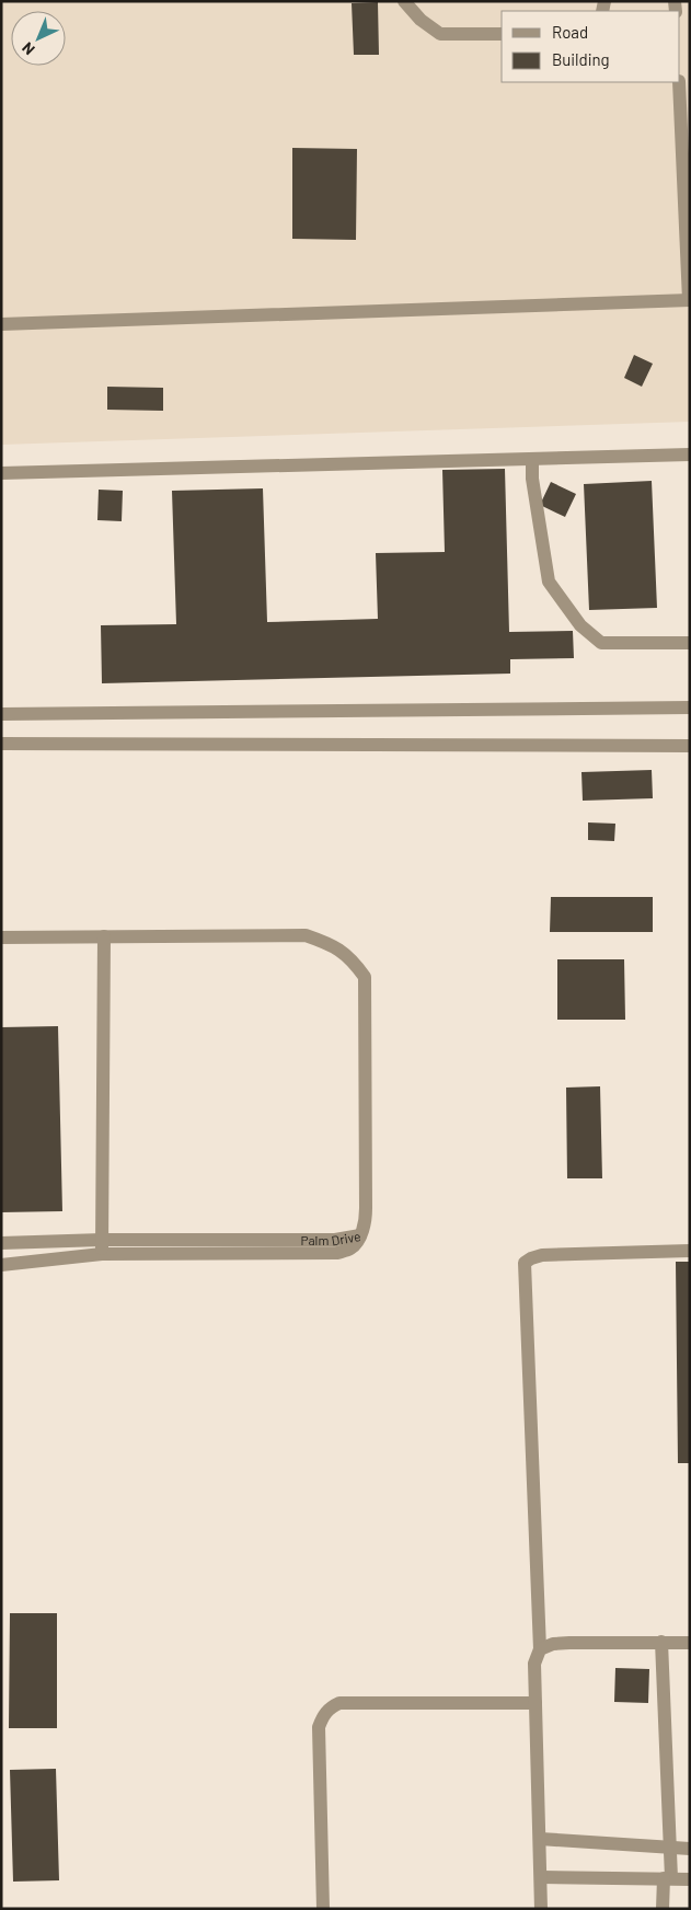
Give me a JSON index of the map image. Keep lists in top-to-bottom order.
{
  "streets": {
    "street": ["Palm Drive"]
  },
  "legend": ["Road", "Building"],
  "north": "bottom left"
}
